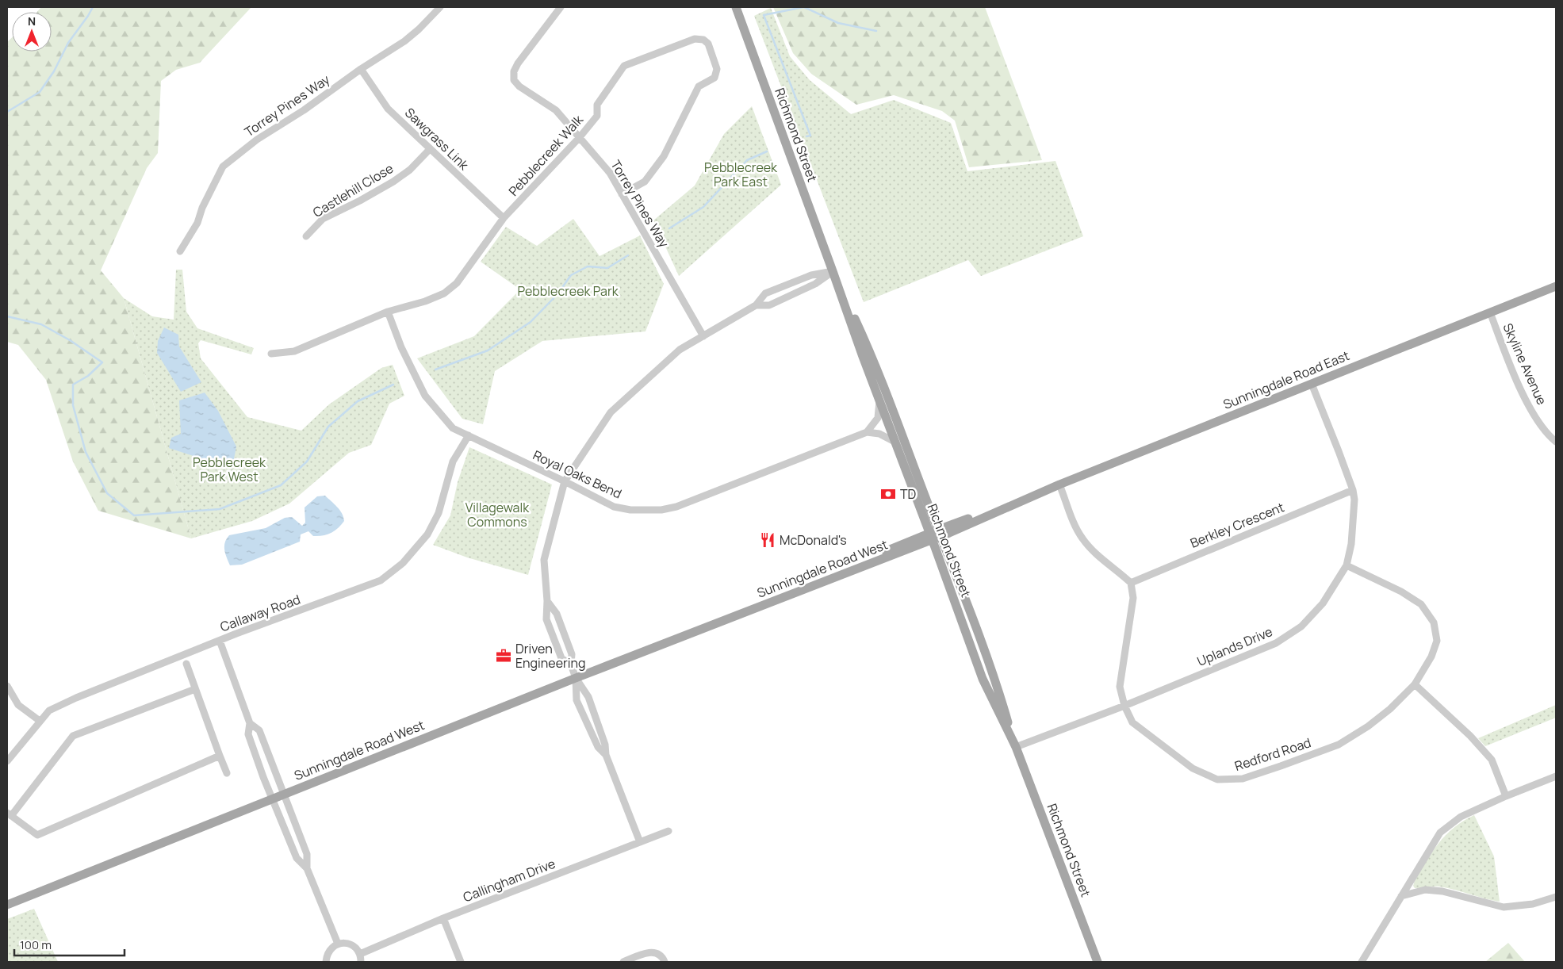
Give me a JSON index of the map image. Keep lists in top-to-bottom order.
{
  "streets": {
    "main road": ["Richmond Street", "Sunningdale Road East", "Sunningdale Road West"],
    "street": [
      "Torrey Pines Way",
      "Sawgrass Link",
      "Pebblecreek Walk",
      "Castlehill Close",
      "Skyline Avenue",
      "Royal Oaks Bend",
      "Berkley Crescent",
      "Callaway Road",
      "Uplands Drive",
      "Redford Road",
      "Callingham Drive"
    ]
  },
  "crossings": [
    ["Torrey Pines Way", "Sawgrass Link"],
    ["Torrey Pines Way", "Pebblecreek Walk"],
    ["Richmond Street", "Sunningdale Road East"],
    ["Richmond Street", "Sunningdale Road West"],
    ["Richmond Street", "Uplands Drive"],
    ["Sawgrass Link", "Pebblecreek Walk"],
    ["Sawgrass Link", "Castlehill Close"],
    ["Pebblecreek Walk", "Royal Oaks Bend"],
    ["Skyline Avenue", "Sunningdale Road East"],
    ["Sunningdale Road East", "Sunningdale Road West"],
    ["Sunningdale Road East", "Uplands Drive"],
    ["Royal Oaks Bend", "Callaway Road"],
    ["Berkley Crescent", "Uplands Drive"],
    ["Berkley Crescent", "Redford Road"],
    ["Uplands Drive", "Redford Road"]
  ],
  "parks": [
    "Pebblecreek Park East",
    "Pebblecreek Park",
    "Pebblecreek Park West",
    "Villagewalk Commons"
  ],
  "places": {
    "bank": ["TD"],
    "restaurant": ["McDonald's"],
    "office": ["Driven Engineering"]
  },
  "scale_bar": "100 m",
  "north": "top"
}
